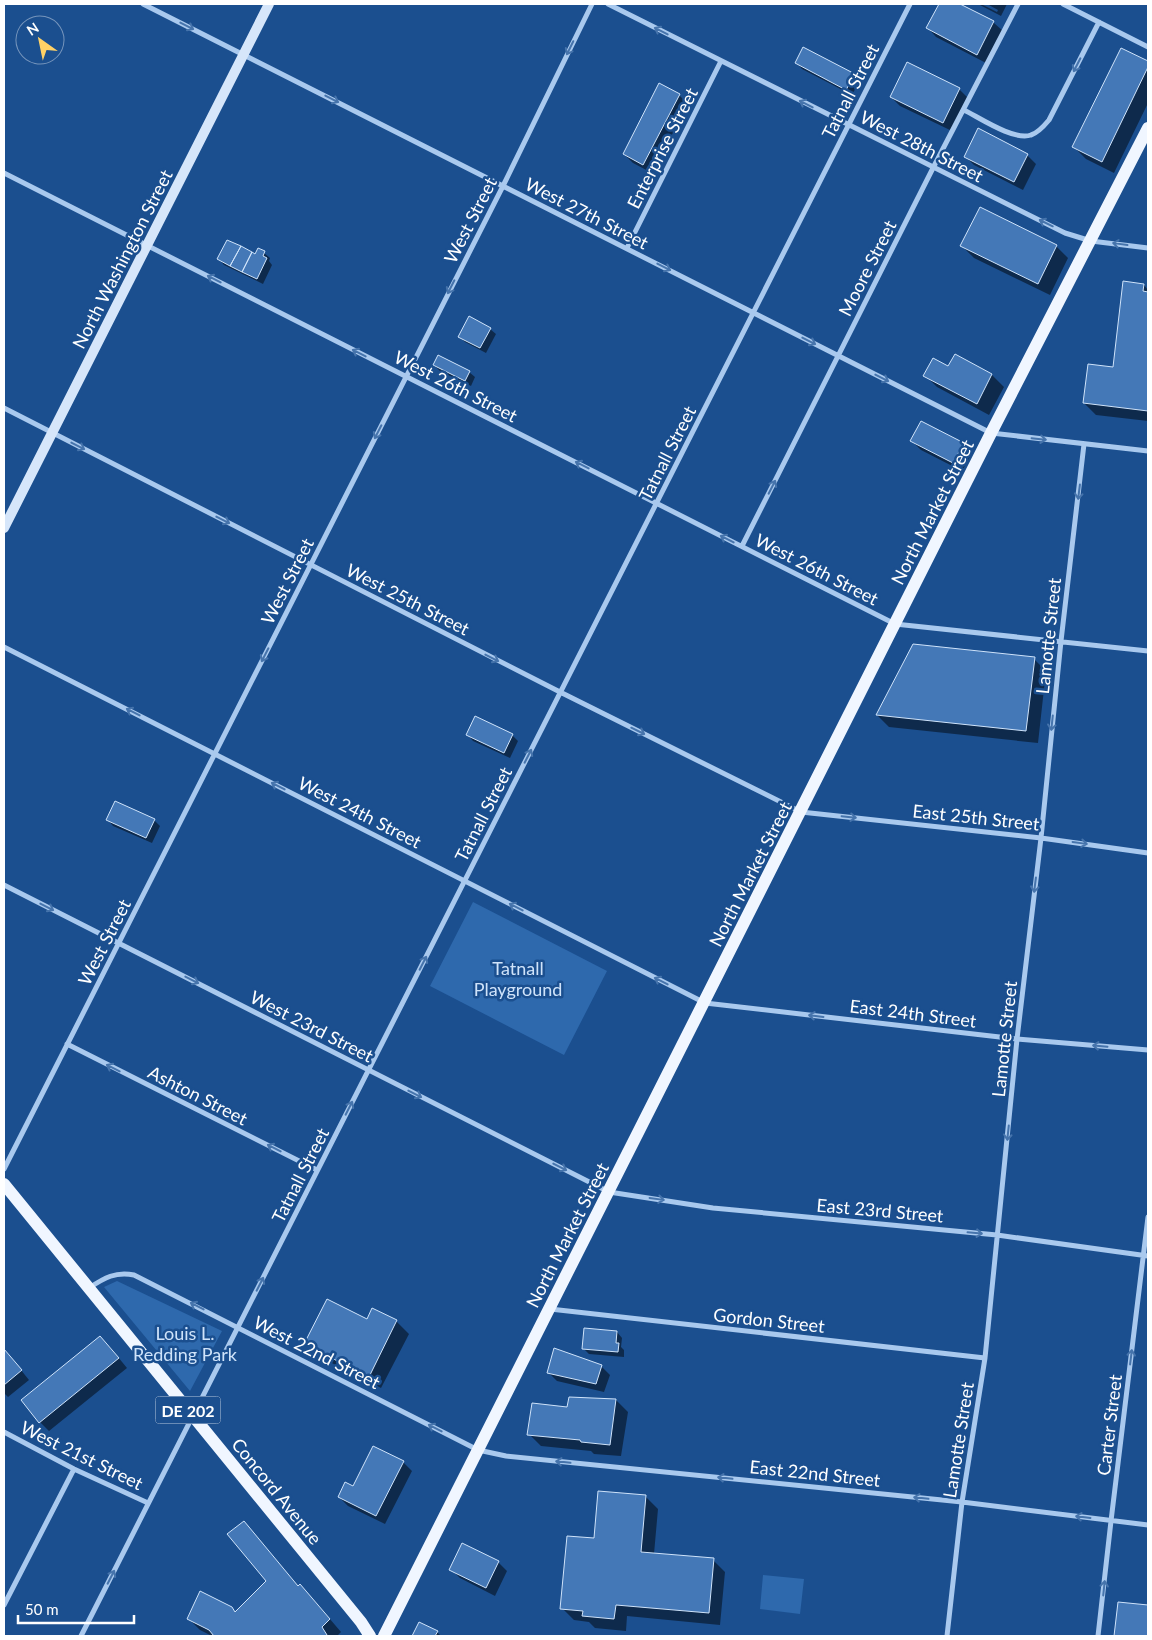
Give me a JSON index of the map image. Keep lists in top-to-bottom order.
{
  "streets": {
    "main road": [
      "North Washington Street",
      "North Market Street",
      "DE 202",
      "Concord Avenue"
    ],
    "street": [
      "Tatnall Street",
      "West 28th Street",
      "Enterprise Street",
      "West 27th Street",
      "West Street",
      "Moore Street",
      "West 26th Street",
      "West 25th Street",
      "Lamotte Street",
      "West 24th Street",
      "East 25th Street",
      "East 24th Street",
      "West 23rd Street",
      "Ashton Street",
      "East 23rd Street",
      "Gordon Street",
      "West 22nd Street",
      "Carter Street",
      "West 21st Street",
      "East 22nd Street"
    ]
  },
  "crossings": [
    ["Tatnall Street", "West 28th Street"],
    ["Tatnall Street", "West 27th Street"],
    ["Tatnall Street", "West 26th Street"],
    ["Tatnall Street", "West 25th Street"],
    ["Tatnall Street", "West 24th Street"],
    ["Tatnall Street", "West 23rd Street"],
    ["Tatnall Street", "Ashton Street"],
    ["Tatnall Street", "West 22nd Street"],
    ["Tatnall Street", "West 21st Street"],
    ["Tatnall Street", "Concord Avenue"],
    ["West 28th Street", "Enterprise Street"],
    ["West 28th Street", "Moore Street"],
    ["West 28th Street", "North Market Street"],
    ["Enterprise Street", "West 27th Street"],
    ["West 27th Street", "West Street"],
    ["West 27th Street", "North Washington Street"],
    ["West 27th Street", "Moore Street"],
    ["West 27th Street", "North Market Street"],
    ["West 27th Street", "Lamotte Street"],
    ["West Street", "West 26th Street"],
    ["West Street", "West 25th Street"],
    ["West Street", "West 24th Street"],
    ["West Street", "West 23rd Street"],
    ["West Street", "Ashton Street"],
    ["North Washington Street", "West 26th Street"],
    ["North Washington Street", "West 25th Street"],
    ["Moore Street", "West 26th Street"],
    ["West 26th Street", "North Market Street"],
    ["North Market Street", "West 25th Street"],
    ["North Market Street", "West 24th Street"],
    ["North Market Street", "East 25th Street"],
    ["North Market Street", "East 24th Street"],
    ["North Market Street", "West 23rd Street"],
    ["North Market Street", "East 23rd Street"],
    ["North Market Street", "Gordon Street"],
    ["North Market Street", "West 22nd Street"],
    ["North Market Street", "East 22nd Street"],
    ["West 25th Street", "East 25th Street"],
    ["Lamotte Street", "East 25th Street"],
    ["Lamotte Street", "East 24th Street"],
    ["Lamotte Street", "East 23rd Street"],
    ["Lamotte Street", "Gordon Street"],
    ["Lamotte Street", "East 22nd Street"],
    ["West 24th Street", "East 24th Street"],
    ["West 23rd Street", "East 23rd Street"],
    ["East 23rd Street", "Carter Street"],
    ["West 22nd Street", "East 22nd Street"],
    ["West 22nd Street", "Concord Avenue"],
    ["Carter Street", "East 22nd Street"]
  ],
  "one_way": [
    "Tatnall Street",
    "West 28th Street",
    "West 27th Street",
    "West Street",
    "West 26th Street",
    "West 25th Street",
    "Lamotte Street",
    "West 24th Street",
    "East 25th Street",
    "East 24th Street",
    "West 23rd Street",
    "Ashton Street",
    "East 23rd Street",
    "West 22nd Street",
    "Carter Street",
    "East 22nd Street"
  ],
  "parks": ["Tatnall Playground", "Louis L. Redding Park"],
  "scale_bar": "50 m",
  "north": "top left"
}
